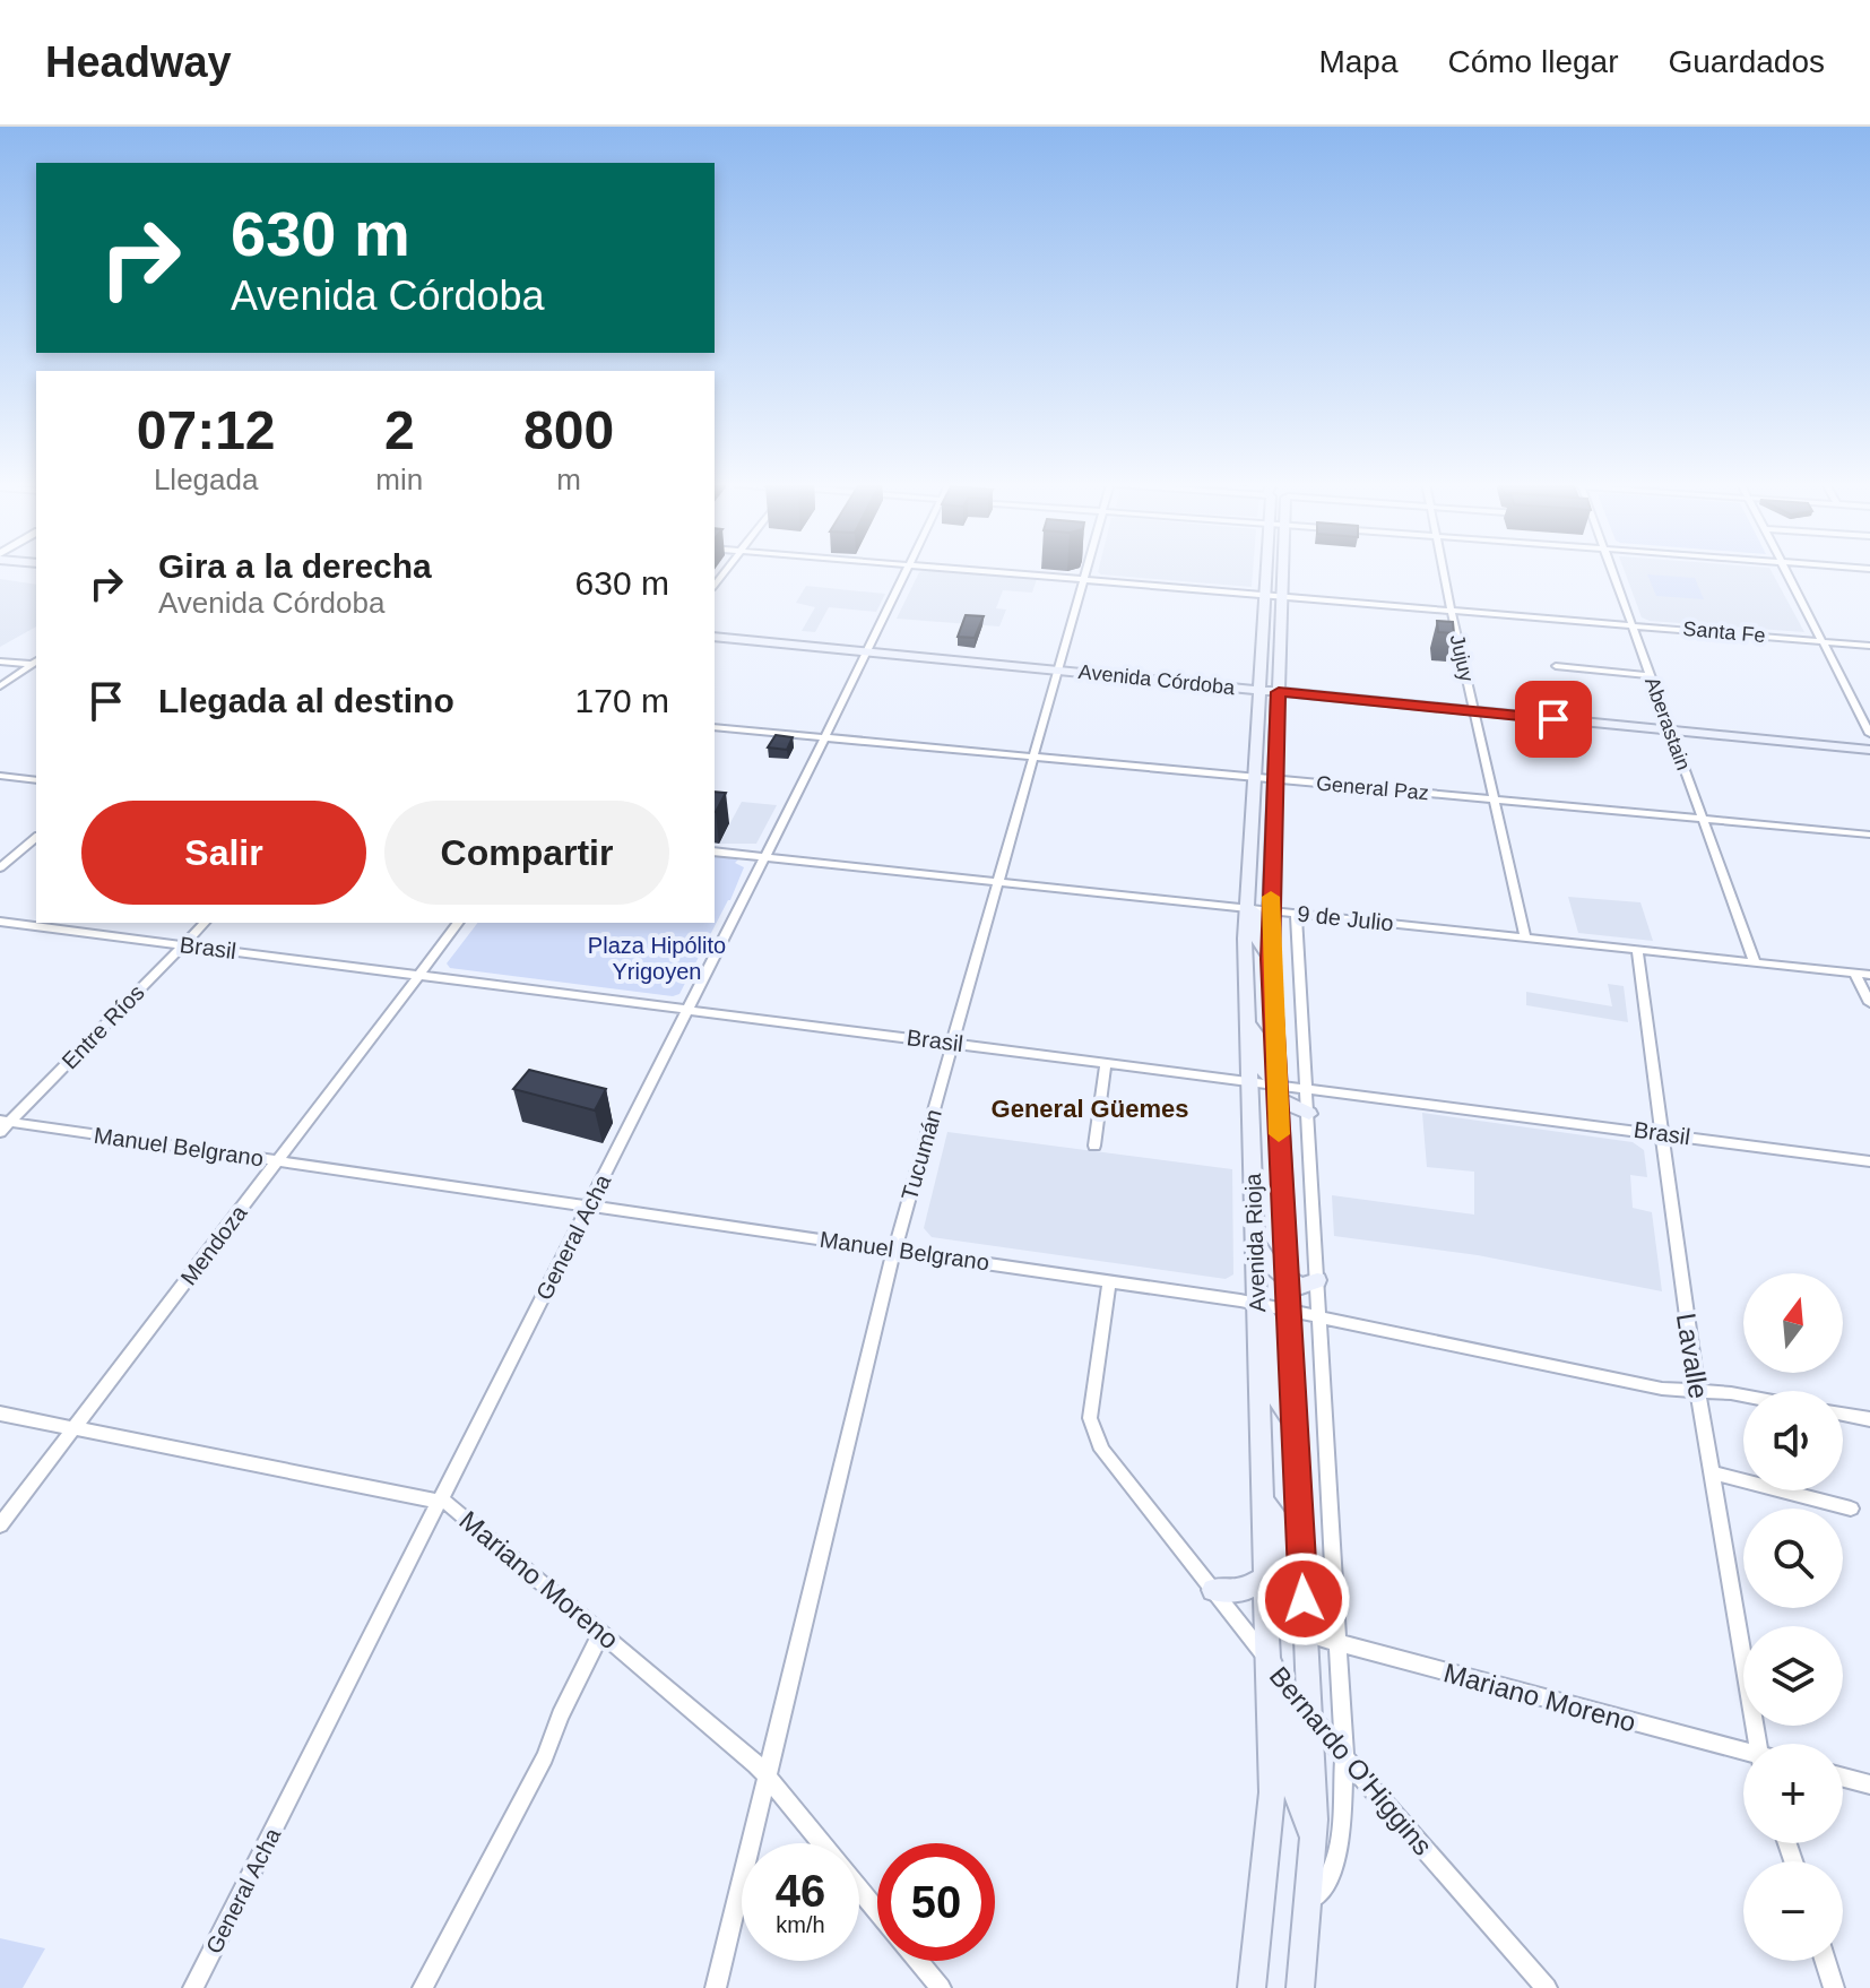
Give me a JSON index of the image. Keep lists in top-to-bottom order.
{
  "streets": {
    "main road": ["Avenida Córdoba", "Avenida Rioja"],
    "street": [
      "Santa Fe",
      "Jujuy",
      "Aberastain",
      "General Paz",
      "9 de Julio",
      "Brasil",
      "Entre Ríos",
      "Manuel Belgrano",
      "Tucumán",
      "General Acha",
      "Mendoza",
      "Lavalle",
      "Mariano Moreno",
      "Bernardo O'Higgins"
    ]
  },
  "crossings": [
    ["Santa Fe", "Jujuy"],
    ["Santa Fe", "Aberastain"],
    ["Santa Fe", "Tucumán"],
    ["Santa Fe", "Avenida Rioja"],
    ["Jujuy", "Avenida Córdoba"],
    ["Jujuy", "General Paz"],
    ["Jujuy", "9 de Julio"],
    ["Avenida Córdoba", "Aberastain"],
    ["Avenida Córdoba", "Tucumán"],
    ["Avenida Córdoba", "General Acha"],
    ["Avenida Córdoba", "Avenida Rioja"],
    ["Aberastain", "General Paz"],
    ["Aberastain", "9 de Julio"],
    ["General Paz", "Tucumán"],
    ["General Paz", "General Acha"],
    ["General Paz", "Avenida Rioja"],
    ["9 de Julio", "Tucumán"],
    ["9 de Julio", "General Acha"],
    ["9 de Julio", "Avenida Rioja"],
    ["9 de Julio", "Lavalle"],
    ["Brasil", "Entre Ríos"],
    ["Brasil", "Tucumán"],
    ["Brasil", "General Acha"],
    ["Brasil", "Avenida Rioja"],
    ["Brasil", "Mendoza"],
    ["Brasil", "Lavalle"],
    ["Entre Ríos", "Manuel Belgrano"],
    ["Manuel Belgrano", "Tucumán"],
    ["Manuel Belgrano", "General Acha"],
    ["Manuel Belgrano", "Avenida Rioja"],
    ["Manuel Belgrano", "Mendoza"],
    ["Manuel Belgrano", "Lavalle"],
    ["Manuel Belgrano", "Bernardo O'Higgins"],
    ["Tucumán", "Mariano Moreno"],
    ["General Acha", "Mariano Moreno"],
    ["Avenida Rioja", "Mariano Moreno"],
    ["Avenida Rioja", "Bernardo O'Higgins"],
    ["Mendoza", "Mariano Moreno"]
  ],
  "districts": ["General Güemes"],
  "parks": ["Plaza Hipólito Yrigoyen"],
  "north": "top",
  "page": {
    "header": "Headway",
    "nav": ["Mapa", "Cómo llegar", "Guardados"],
    "turn": ["630 m", "Avenida Córdoba"],
    "eta": [
      "07:12",
      "Llegada",
      "2",
      "min",
      "800",
      "m"
    ],
    "list": [
      {
        "name": "Gira a la derecha",
        "note": "Avenida Córdoba",
        "value": "630 m"
      },
      {
        "name": "Llegada al destino",
        "value": "170 m"
      }
    ],
    "buttons": ["Salir", "Compartir"],
    "map_buttons": ["+", "−"],
    "speed": "46 km/h",
    "limit": "50"
  }
}
